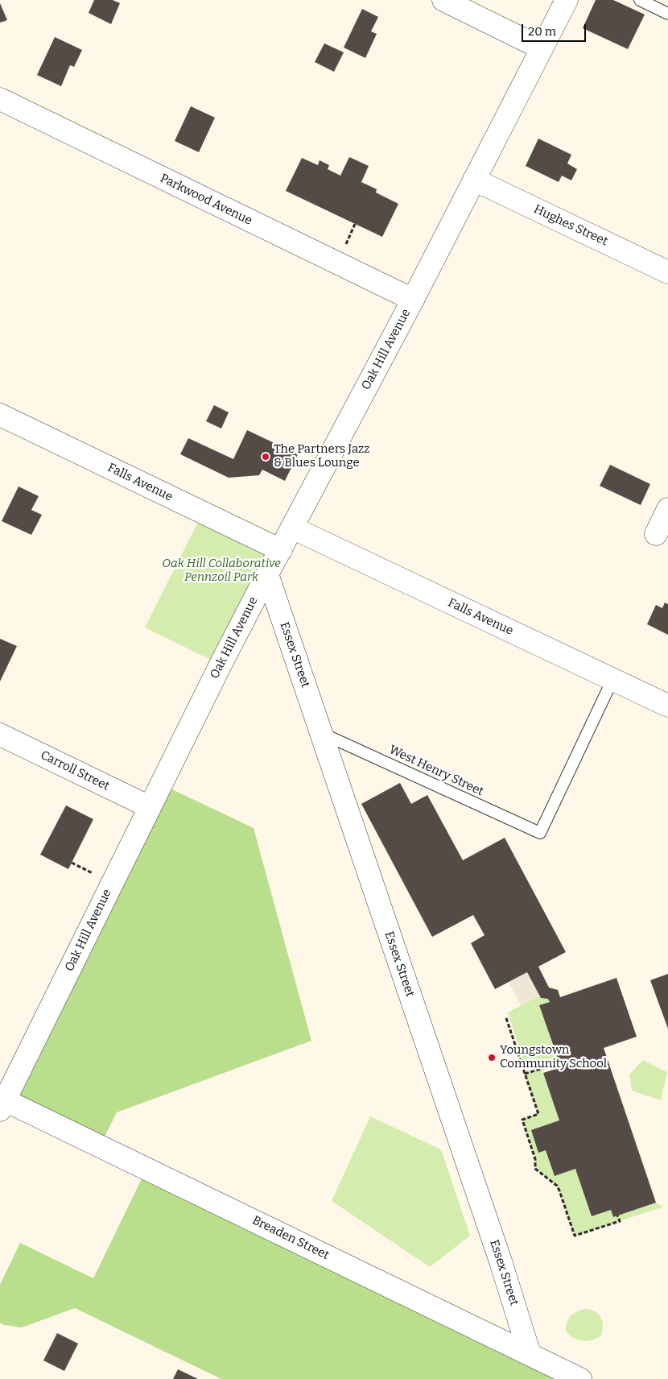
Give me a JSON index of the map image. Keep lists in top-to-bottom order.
{
  "streets": {
    "street": [
      "Parkwood Avenue",
      "Hughes Street",
      "Oak Hill Avenue",
      "Falls Avenue",
      "Essex Street",
      "Carroll Street",
      "Breaden Street"
    ],
    "lane": ["West Henry Street"]
  },
  "crossings": [
    ["Parkwood Avenue", "Oak Hill Avenue"],
    ["Hughes Street", "Oak Hill Avenue"],
    ["Oak Hill Avenue", "Falls Avenue"],
    ["Oak Hill Avenue", "Essex Street"],
    ["Oak Hill Avenue", "Carroll Street"],
    ["Oak Hill Avenue", "Breaden Street"],
    ["Falls Avenue", "West Henry Street"],
    ["Essex Street", "West Henry Street"],
    ["Essex Street", "Breaden Street"]
  ],
  "parks": ["Oak Hill Collaborative Pennzoil Park"],
  "places": ["The Partners Jazz & Blues Lounge", "Youngstown Community School"],
  "scale_bar": "20 m"
}
